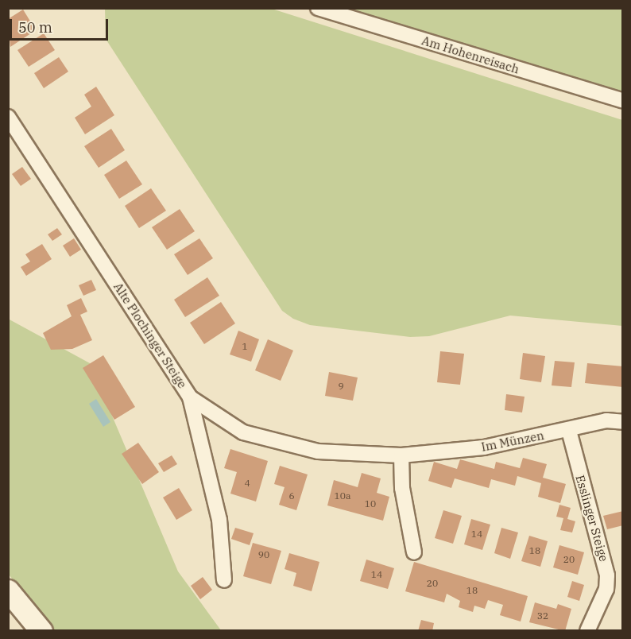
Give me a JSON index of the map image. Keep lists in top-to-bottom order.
{
  "streets": {
    "street": [
      "Am Hohenreisach",
      "Alte Plochinger Steige",
      "Im Münzen",
      "Esslinger Steige"
    ]
  },
  "crossings": [
    ["Alte Plochinger Steige", "Im Münzen"],
    ["Im Münzen", "Esslinger Steige"]
  ],
  "house_numbers": [
    "1",
    "9",
    "4",
    "6",
    "10a",
    "10",
    "14",
    "18",
    "90",
    "20",
    "14",
    "20",
    "18",
    "32"
  ],
  "scale_bar": "50 m"
}
